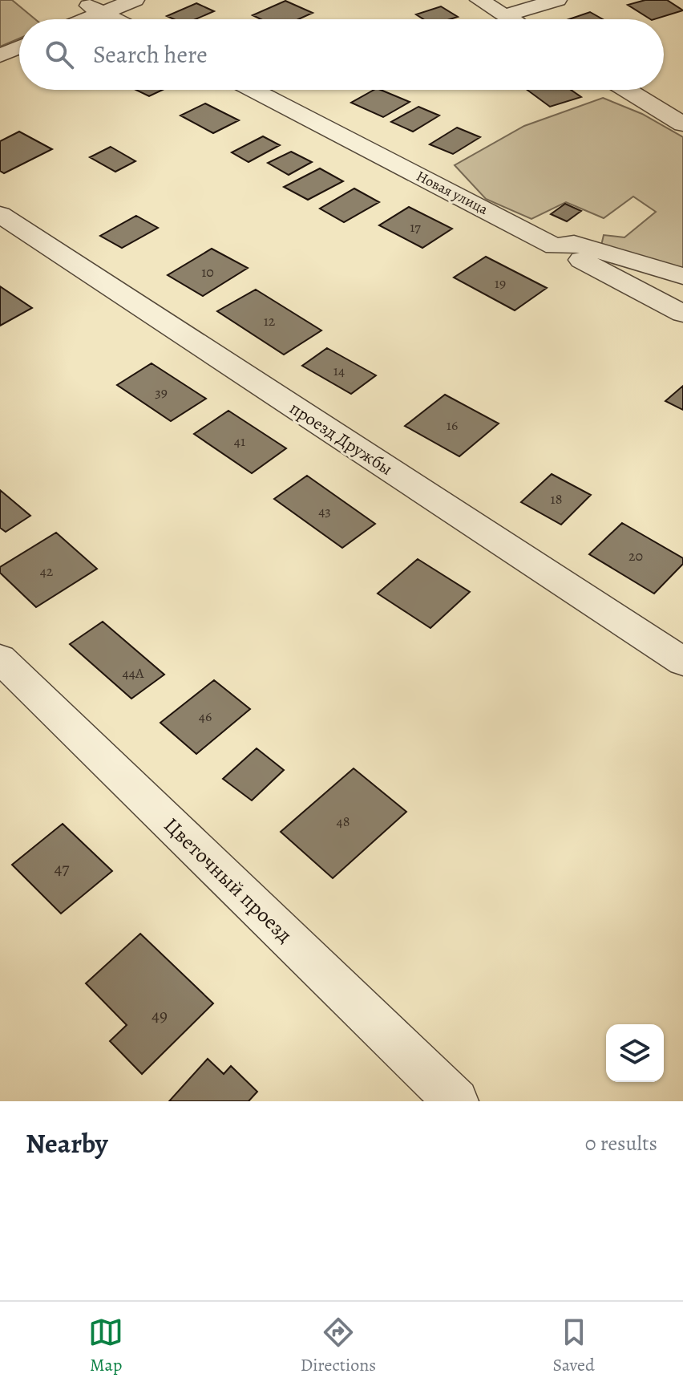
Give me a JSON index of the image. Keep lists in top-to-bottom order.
{
  "streets": {
    "street": ["Новая улица", "проезд Дружбы", "Цветочный проезд"]
  },
  "house_numbers": [
    "17",
    "10",
    "19",
    "12",
    "14",
    "39",
    "16",
    "41",
    "18",
    "43",
    "20",
    "42",
    "44А",
    "46",
    "48",
    "47",
    "49"
  ],
  "page": {
    "search": "Search here",
    "heading": ["Nearby", "0 results"],
    "nav": ["Map", "Directions", "Saved"]
  }
}
